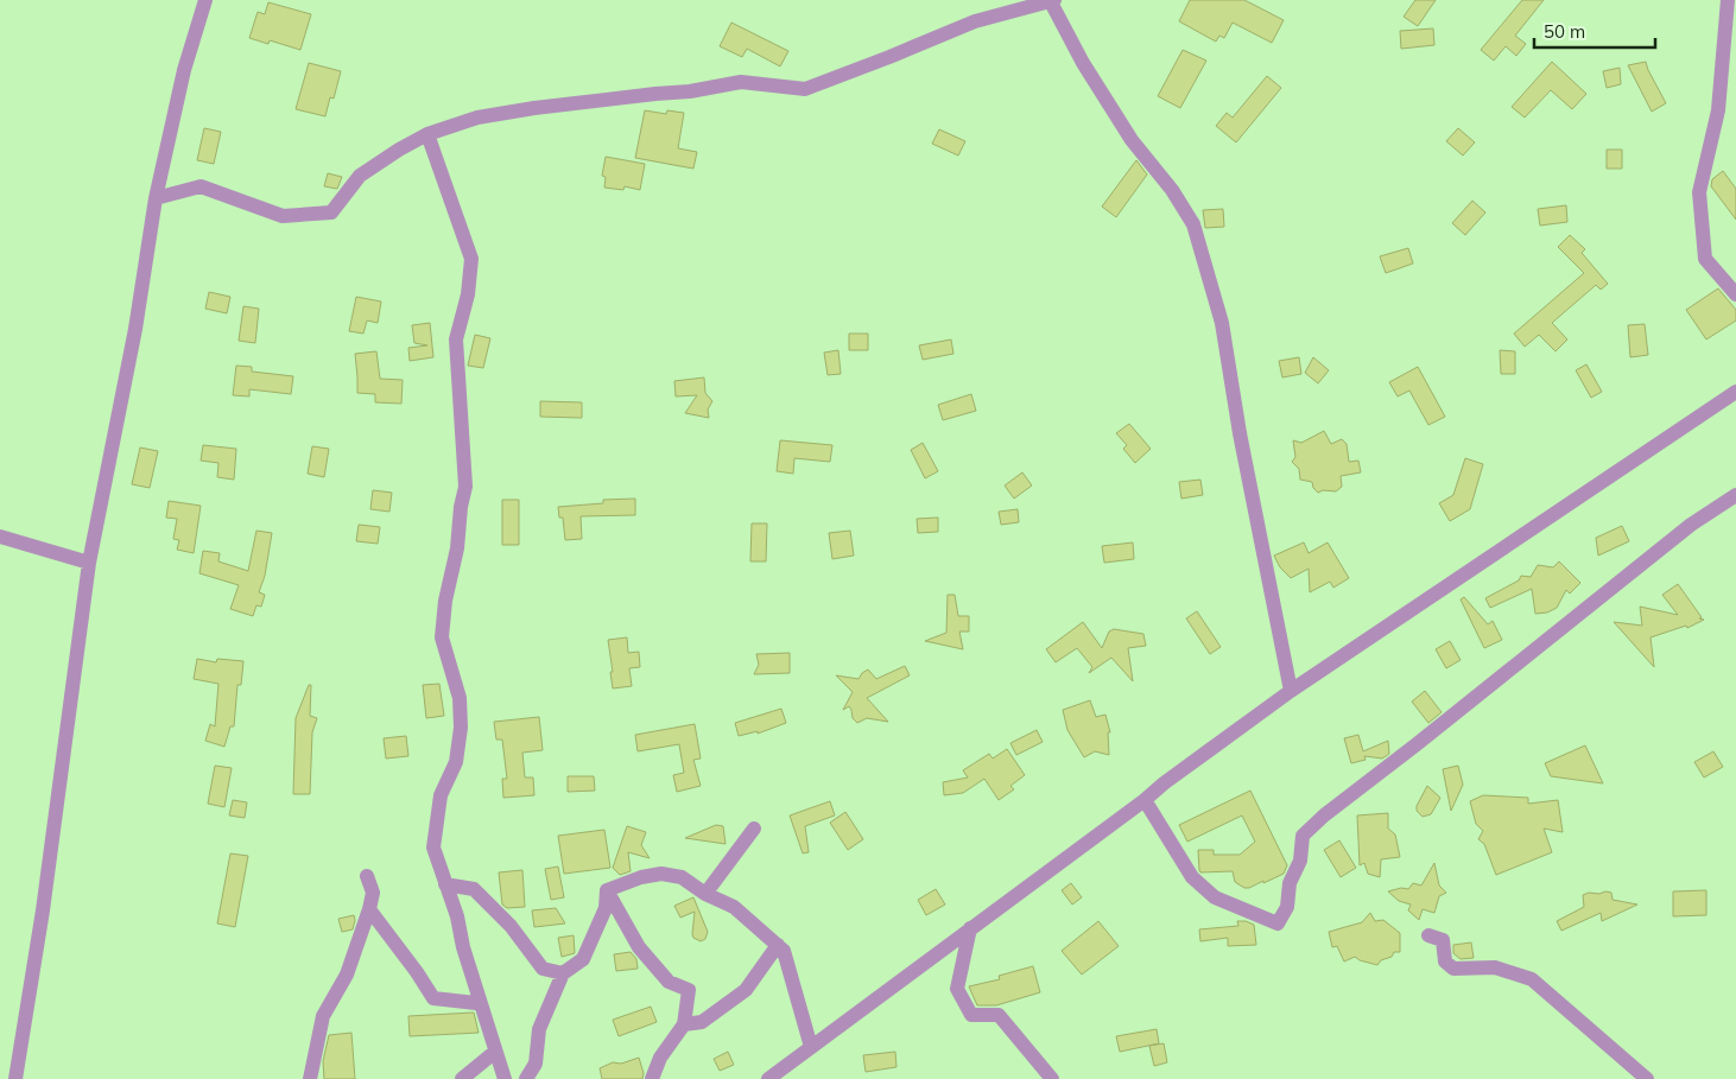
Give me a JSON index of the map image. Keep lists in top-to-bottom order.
{
  "scale_bar": "50 m"
}
